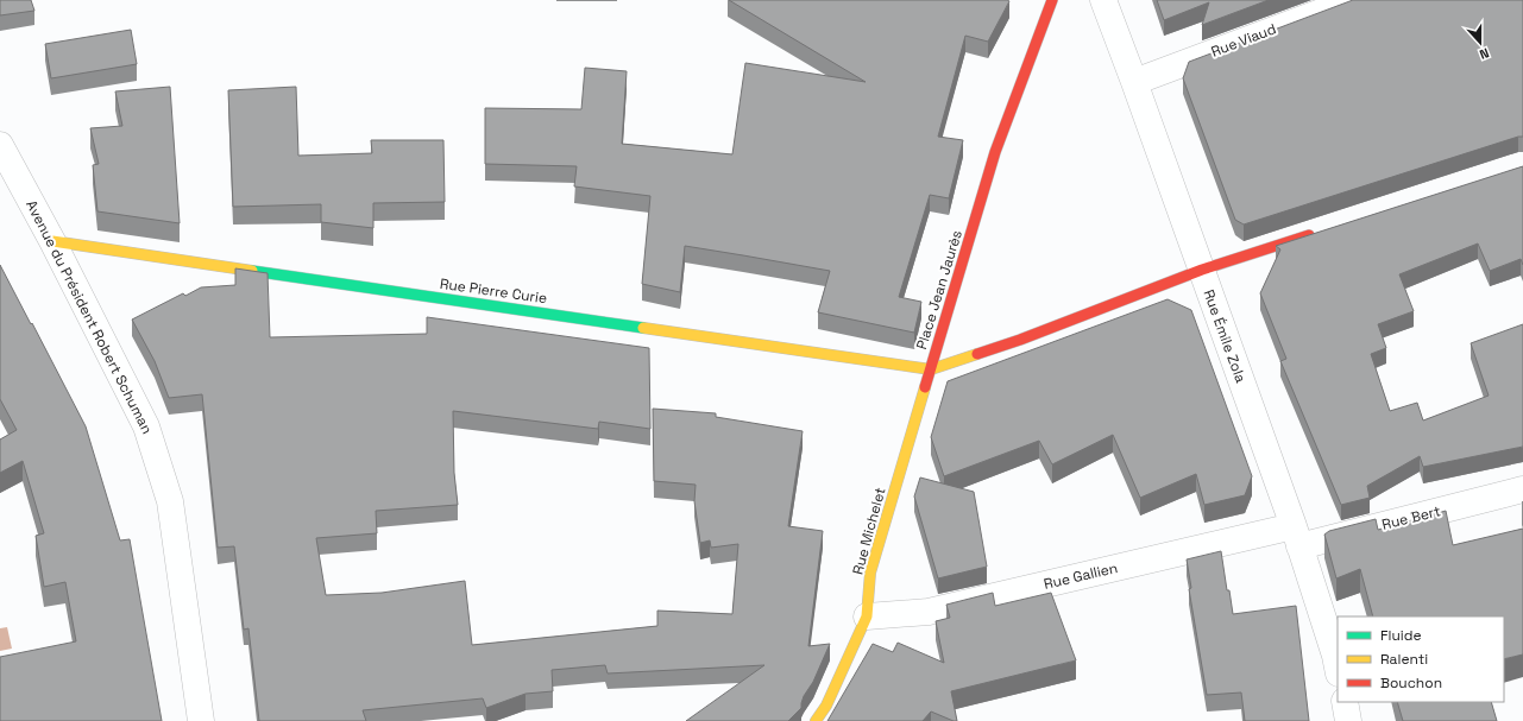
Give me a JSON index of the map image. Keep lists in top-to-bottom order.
{
  "streets": {
    "street": [
      "Rue Viaud",
      "Place Jean Jaurès",
      "Rue Pierre Curie",
      "Avenue du Président Robert Schuman",
      "Rue Émile Zola",
      "Rue Bert",
      "Rue Michelet",
      "Rue Gallien"
    ]
  },
  "crossings": [
    ["Rue Viaud", "Rue Émile Zola"],
    ["Place Jean Jaurès", "Rue Pierre Curie"],
    ["Place Jean Jaurès", "Rue Émile Zola"],
    ["Place Jean Jaurès", "Rue Michelet"],
    ["Rue Pierre Curie", "Avenue du Président Robert Schuman"],
    ["Rue Pierre Curie", "Rue Michelet"],
    ["Rue Émile Zola", "Rue Bert"],
    ["Rue Émile Zola", "Rue Gallien"],
    ["Rue Bert", "Rue Gallien"],
    ["Rue Michelet", "Rue Gallien"]
  ],
  "legend": ["Fluide", "Ralenti", "Bouchon"],
  "north": "bottom"
}
